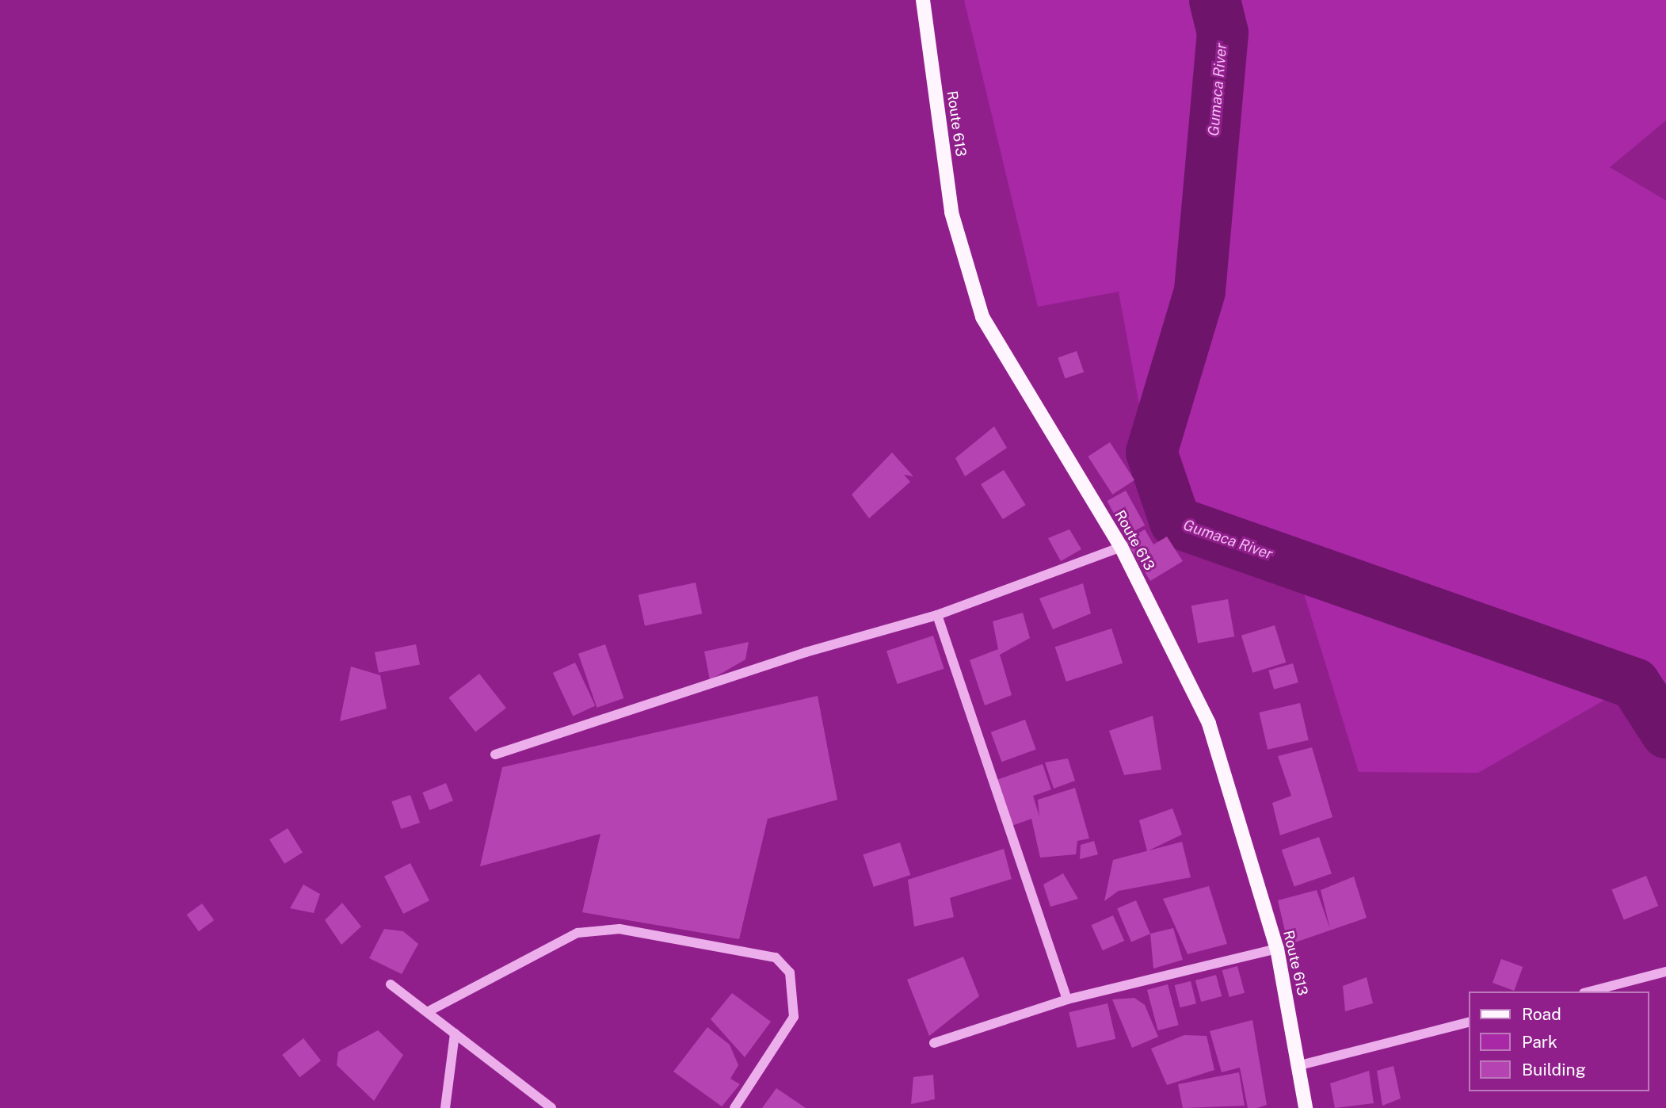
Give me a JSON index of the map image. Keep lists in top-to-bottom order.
{
  "streets": {
    "main road": ["Route 613"]
  },
  "water": ["Gumaca River"],
  "legend": ["Road", "Park", "Building"]
}
